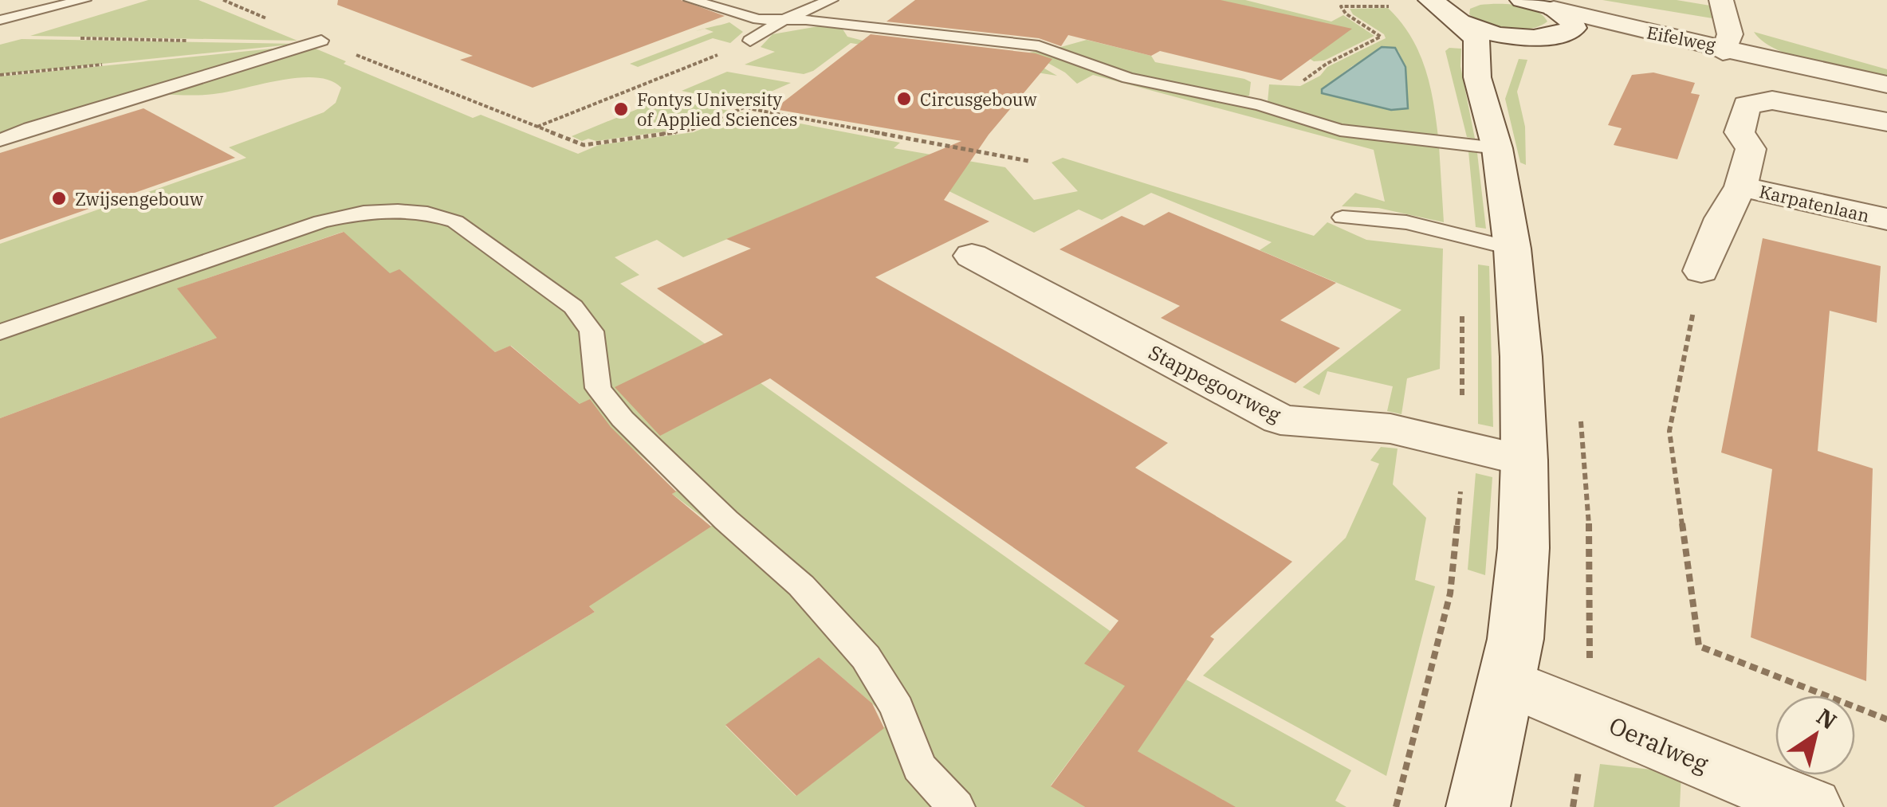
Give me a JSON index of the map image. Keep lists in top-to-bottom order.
{
  "streets": {
    "street": [
      "Eifelweg",
      "Karpatenlaan",
      "Stappegoorweg",
      "Oeralweg"
    ]
  },
  "places": ["Circusgebouw", "Fontys University of Applied Sciences", "Zwijsengebouw"],
  "north": "top right"
}
